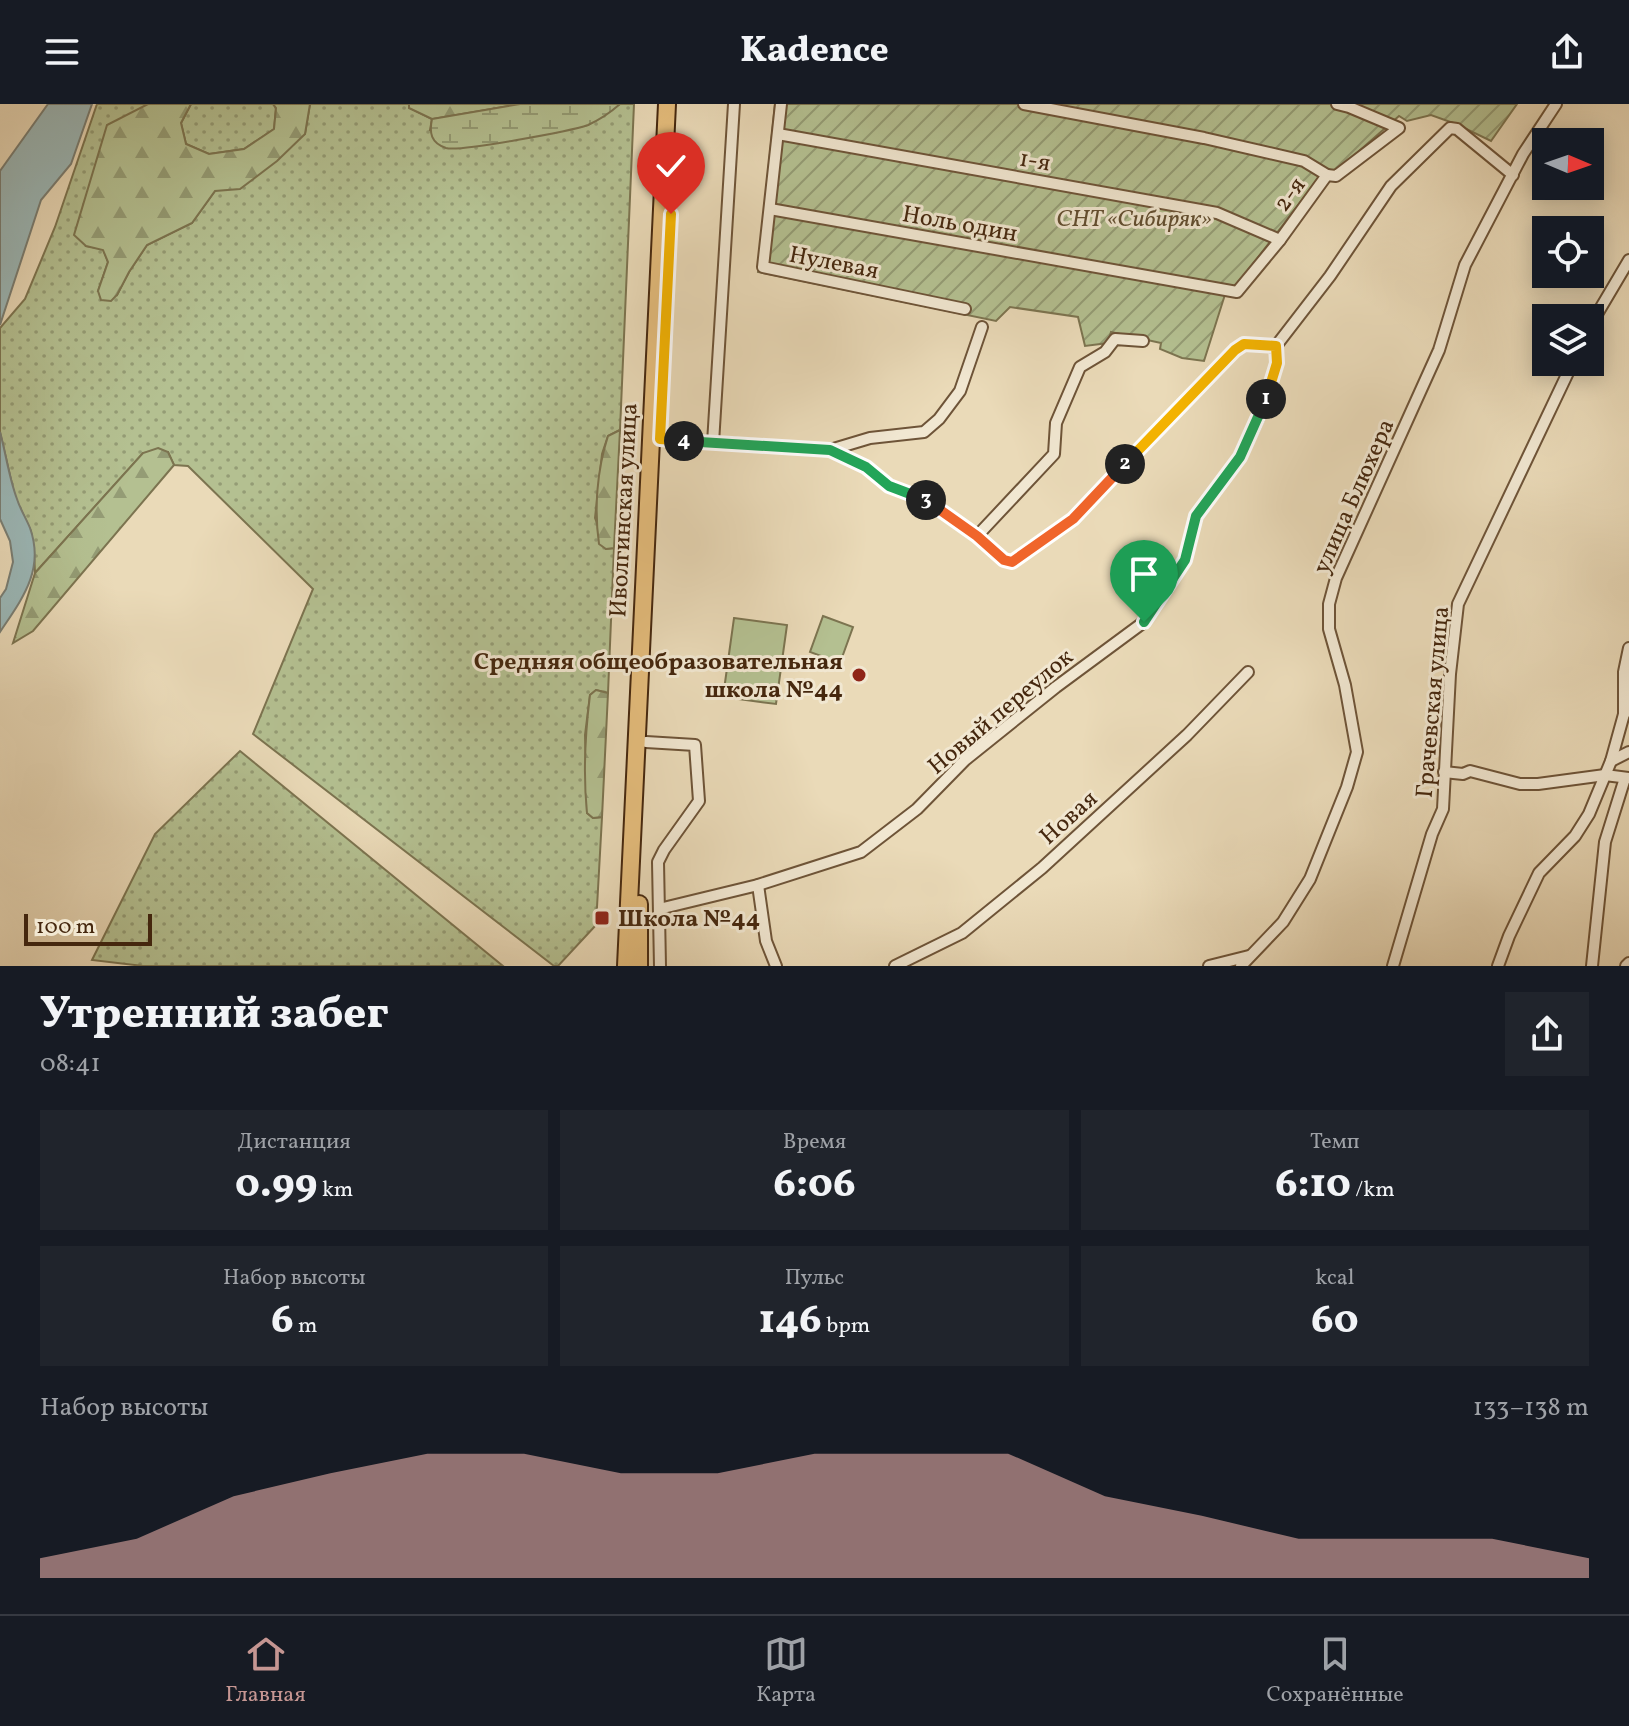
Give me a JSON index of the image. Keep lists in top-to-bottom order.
{
  "streets": {
    "main road": ["Иволгинская улица"],
    "street": [
      "1-я",
      "2-я",
      "Ноль один",
      "Нулевая",
      "улица Блюхера",
      "Грачевская улица",
      "Новый переулок",
      "Новая"
    ]
  },
  "crossings": [
    ["1-я", "2-я"],
    ["1-я", "Нулевая"],
    ["2-я", "Ноль один"],
    ["Ноль один", "Нулевая"],
    ["улица Блюхера", "Новый переулок"]
  ],
  "parks": ["СНТ «Сибиряк»"],
  "places": {
    "other": ["Средняя общеобразовательная школа №44"],
    "transit": ["Школа №44"]
  },
  "scale_bar": "100 m",
  "north": "right",
  "page": {
    "header": "Kadence",
    "pins": [
      "1",
      "4",
      "2",
      "3"
    ],
    "scale": "100 m",
    "heading": ["Утренний забег", "08:41"],
    "stats": [
      ["Дистанция", "0.99 km"],
      ["Время", "6:06"],
      ["Темп", "6:10 /km"],
      ["Набор высоты", "6 m"],
      ["Пульс", "146 bpm"],
      ["kcal", "60"]
    ],
    "chart": ["Набор высоты", "133–138 m"],
    "tabs": ["Главная", "Карта", "Сохранённые"]
  }
}
